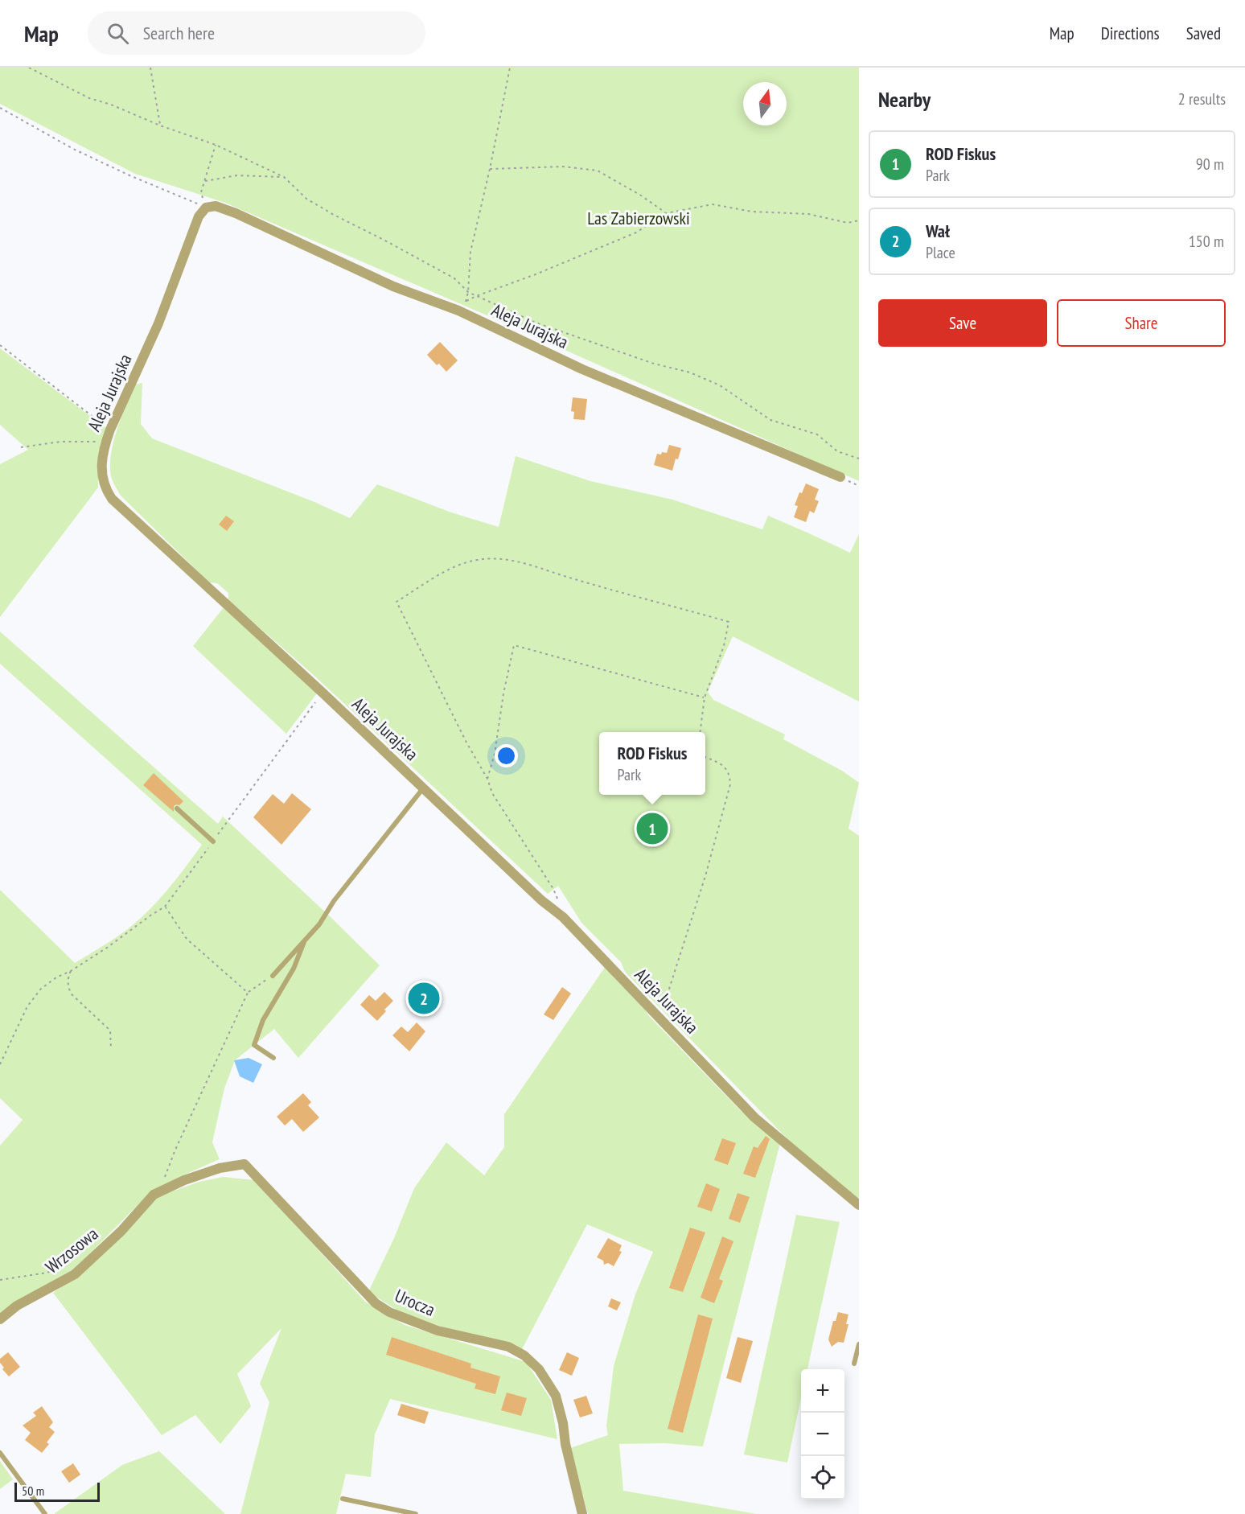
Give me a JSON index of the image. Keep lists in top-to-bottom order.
{
  "streets": {
    "street": ["Aleja Jurajska", "Wrzosowa", "Urocza"]
  },
  "crossings": [
    ["Wrzosowa", "Urocza"]
  ],
  "parks": ["Las Zabierzowski"],
  "scale_bar": "50 m",
  "north": "top",
  "page": {
    "header": "Map",
    "search": "Search here",
    "nav": ["Map", "Directions", "Saved"],
    "heading": ["Nearby", "2 results"],
    "list": [
      {
        "mark": "1",
        "name": "ROD Fiskus",
        "note": "Park",
        "value": "90 m"
      },
      {
        "mark": "2",
        "name": "Wał",
        "note": "Place",
        "value": "150 m"
      }
    ],
    "buttons": ["Save", "Share"],
    "popup": ["ROD Fiskus", "Park"],
    "pins": ["1", "2"],
    "map_buttons": ["+", "−"],
    "scale": "50 m"
  }
}
